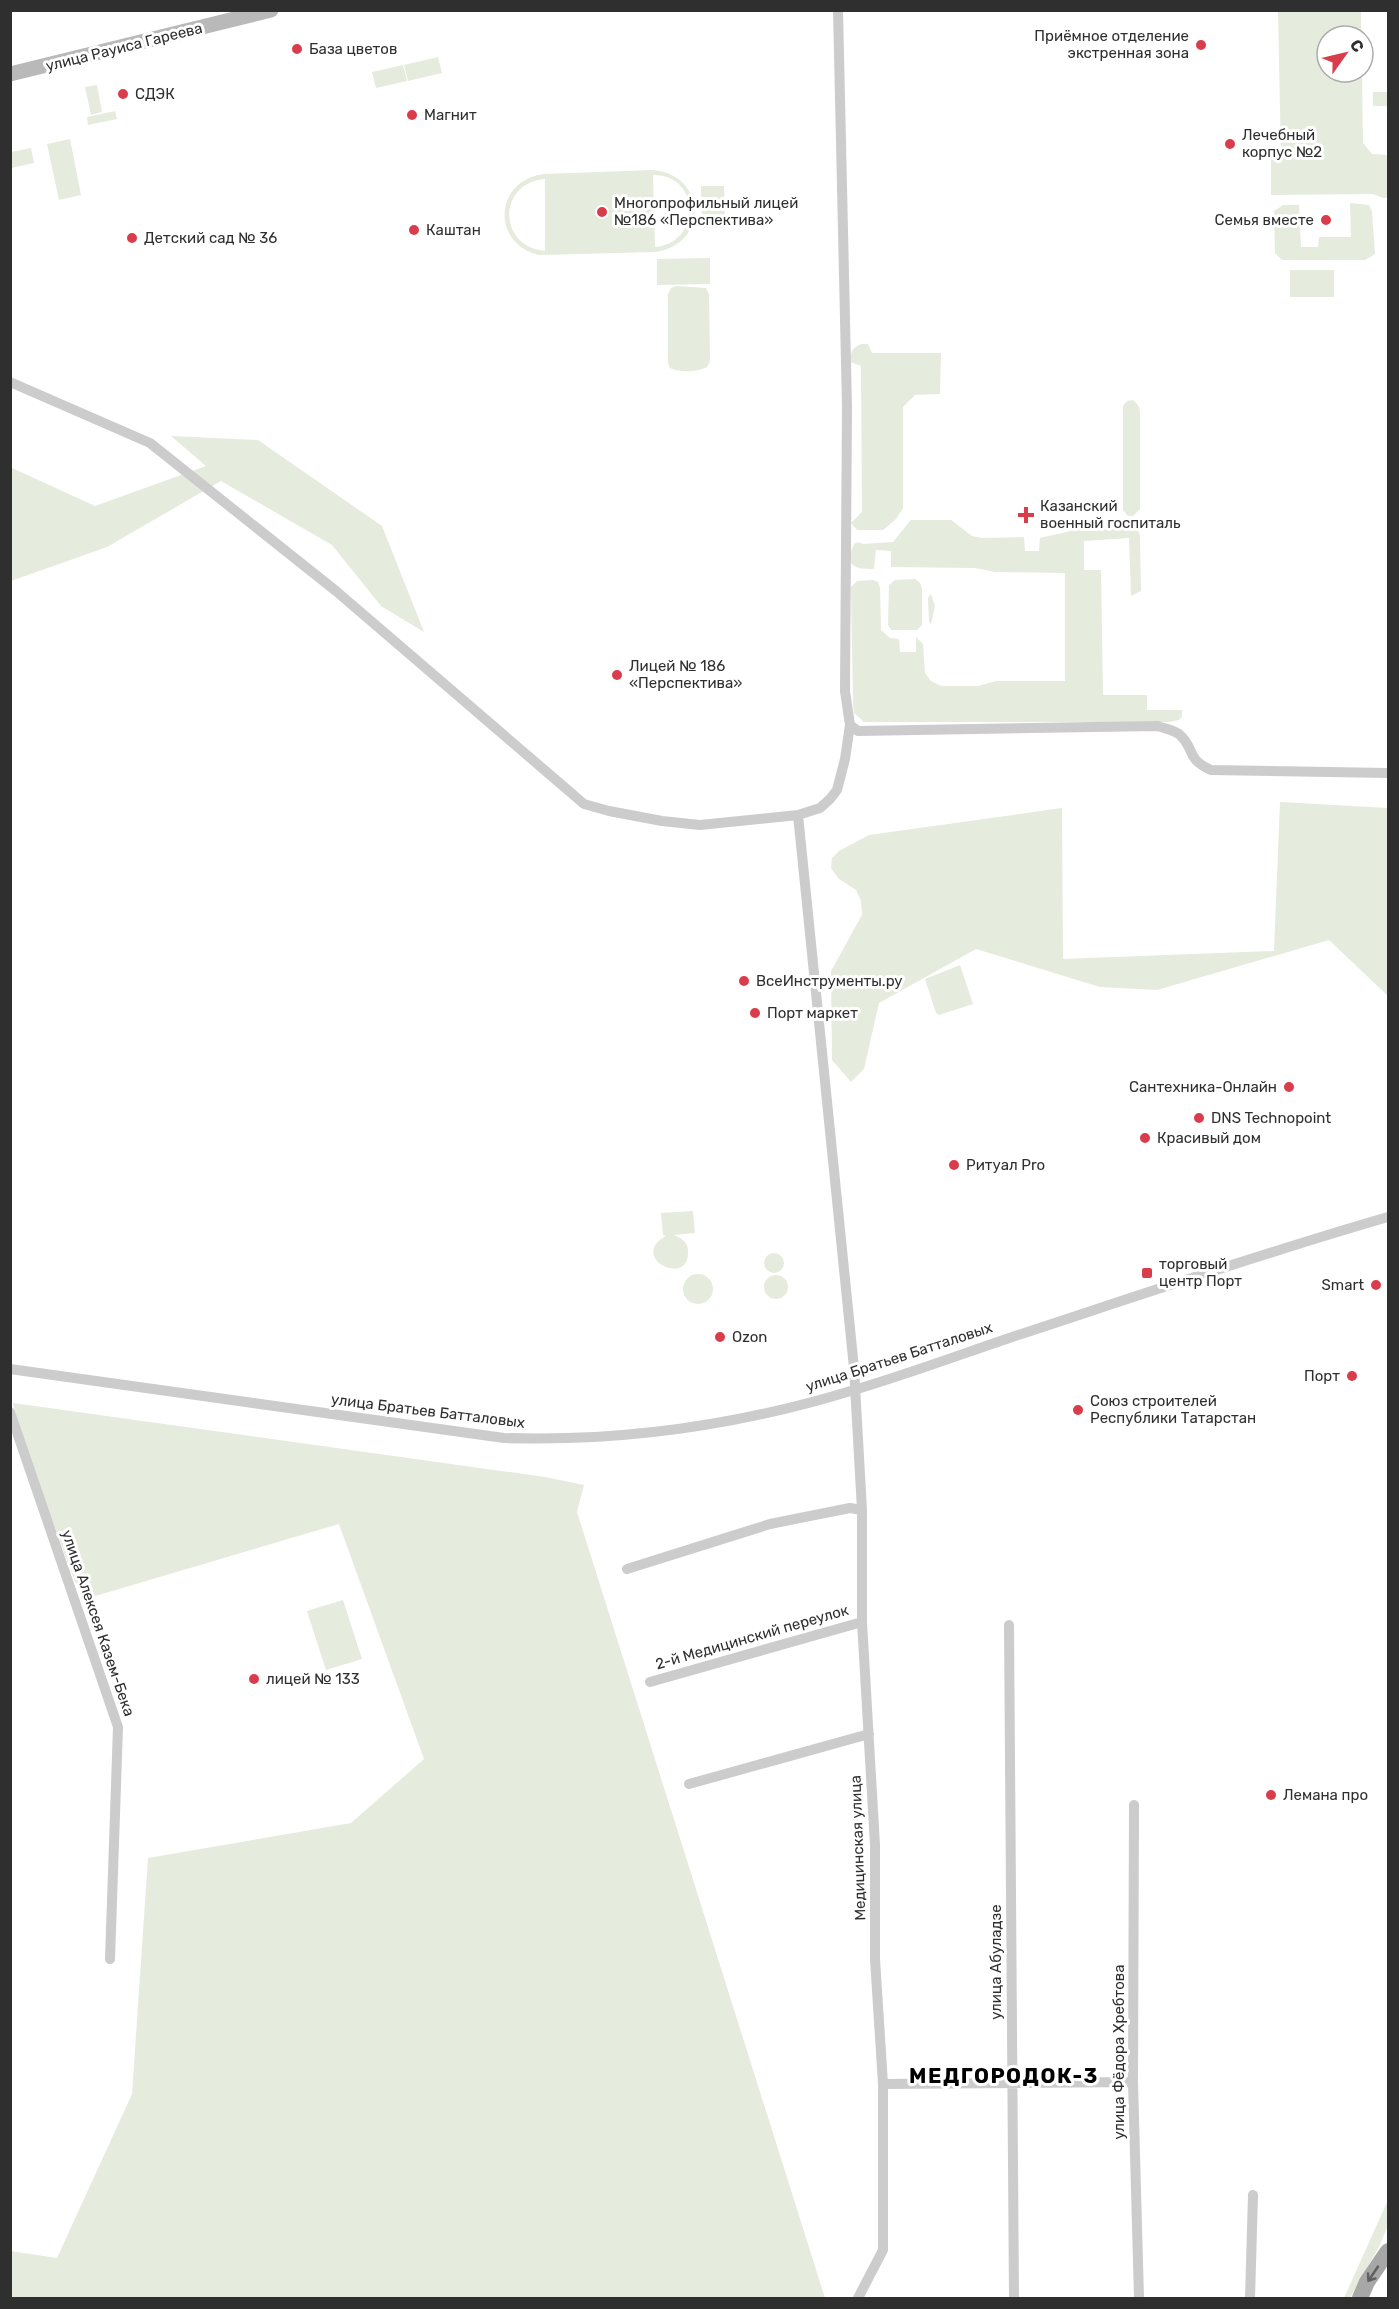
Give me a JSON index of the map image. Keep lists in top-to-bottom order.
{
  "streets": {
    "street": [
      "улица Рауиса Гареева",
      "улица Братьев Батталовых",
      "улица Алексея Казем-Бека",
      "2-й Медицинский переулок",
      "Медицинская улица",
      "улица Абуладзе",
      "улица Фёдора Хребтова"
    ]
  },
  "crossings": [
    ["улица Братьев Батталовых", "Медицинская улица"],
    ["2-й Медицинский переулок", "Медицинская улица"]
  ],
  "districts": ["МЕДГОРОДОК-3"],
  "places": {
    "other": [
      "Приёмное отделение экстренная зона",
      "База цветов",
      "СДЭК",
      "Магнит",
      "Лечебный корпус №2",
      "Многопрофильный лицей №186 «Перспектива»",
      "Семья вместе",
      "Каштан",
      "Детский сад № 36",
      "Лицей № 186 «Перспектива»",
      "ВсеИнструменты.ру",
      "Порт маркет",
      "Сантехника-Онлайн",
      "DNS Technopoint",
      "Красивый дом",
      "Ритуал Pro",
      "Smart",
      "Ozon",
      "Порт",
      "Союз строителей Республики Татарстан",
      "лицей № 133",
      "Лемана про"
    ],
    "health": ["Казанский военный госпиталь"],
    "transit": ["торговый центр Порт"]
  },
  "north": "top right"
}
